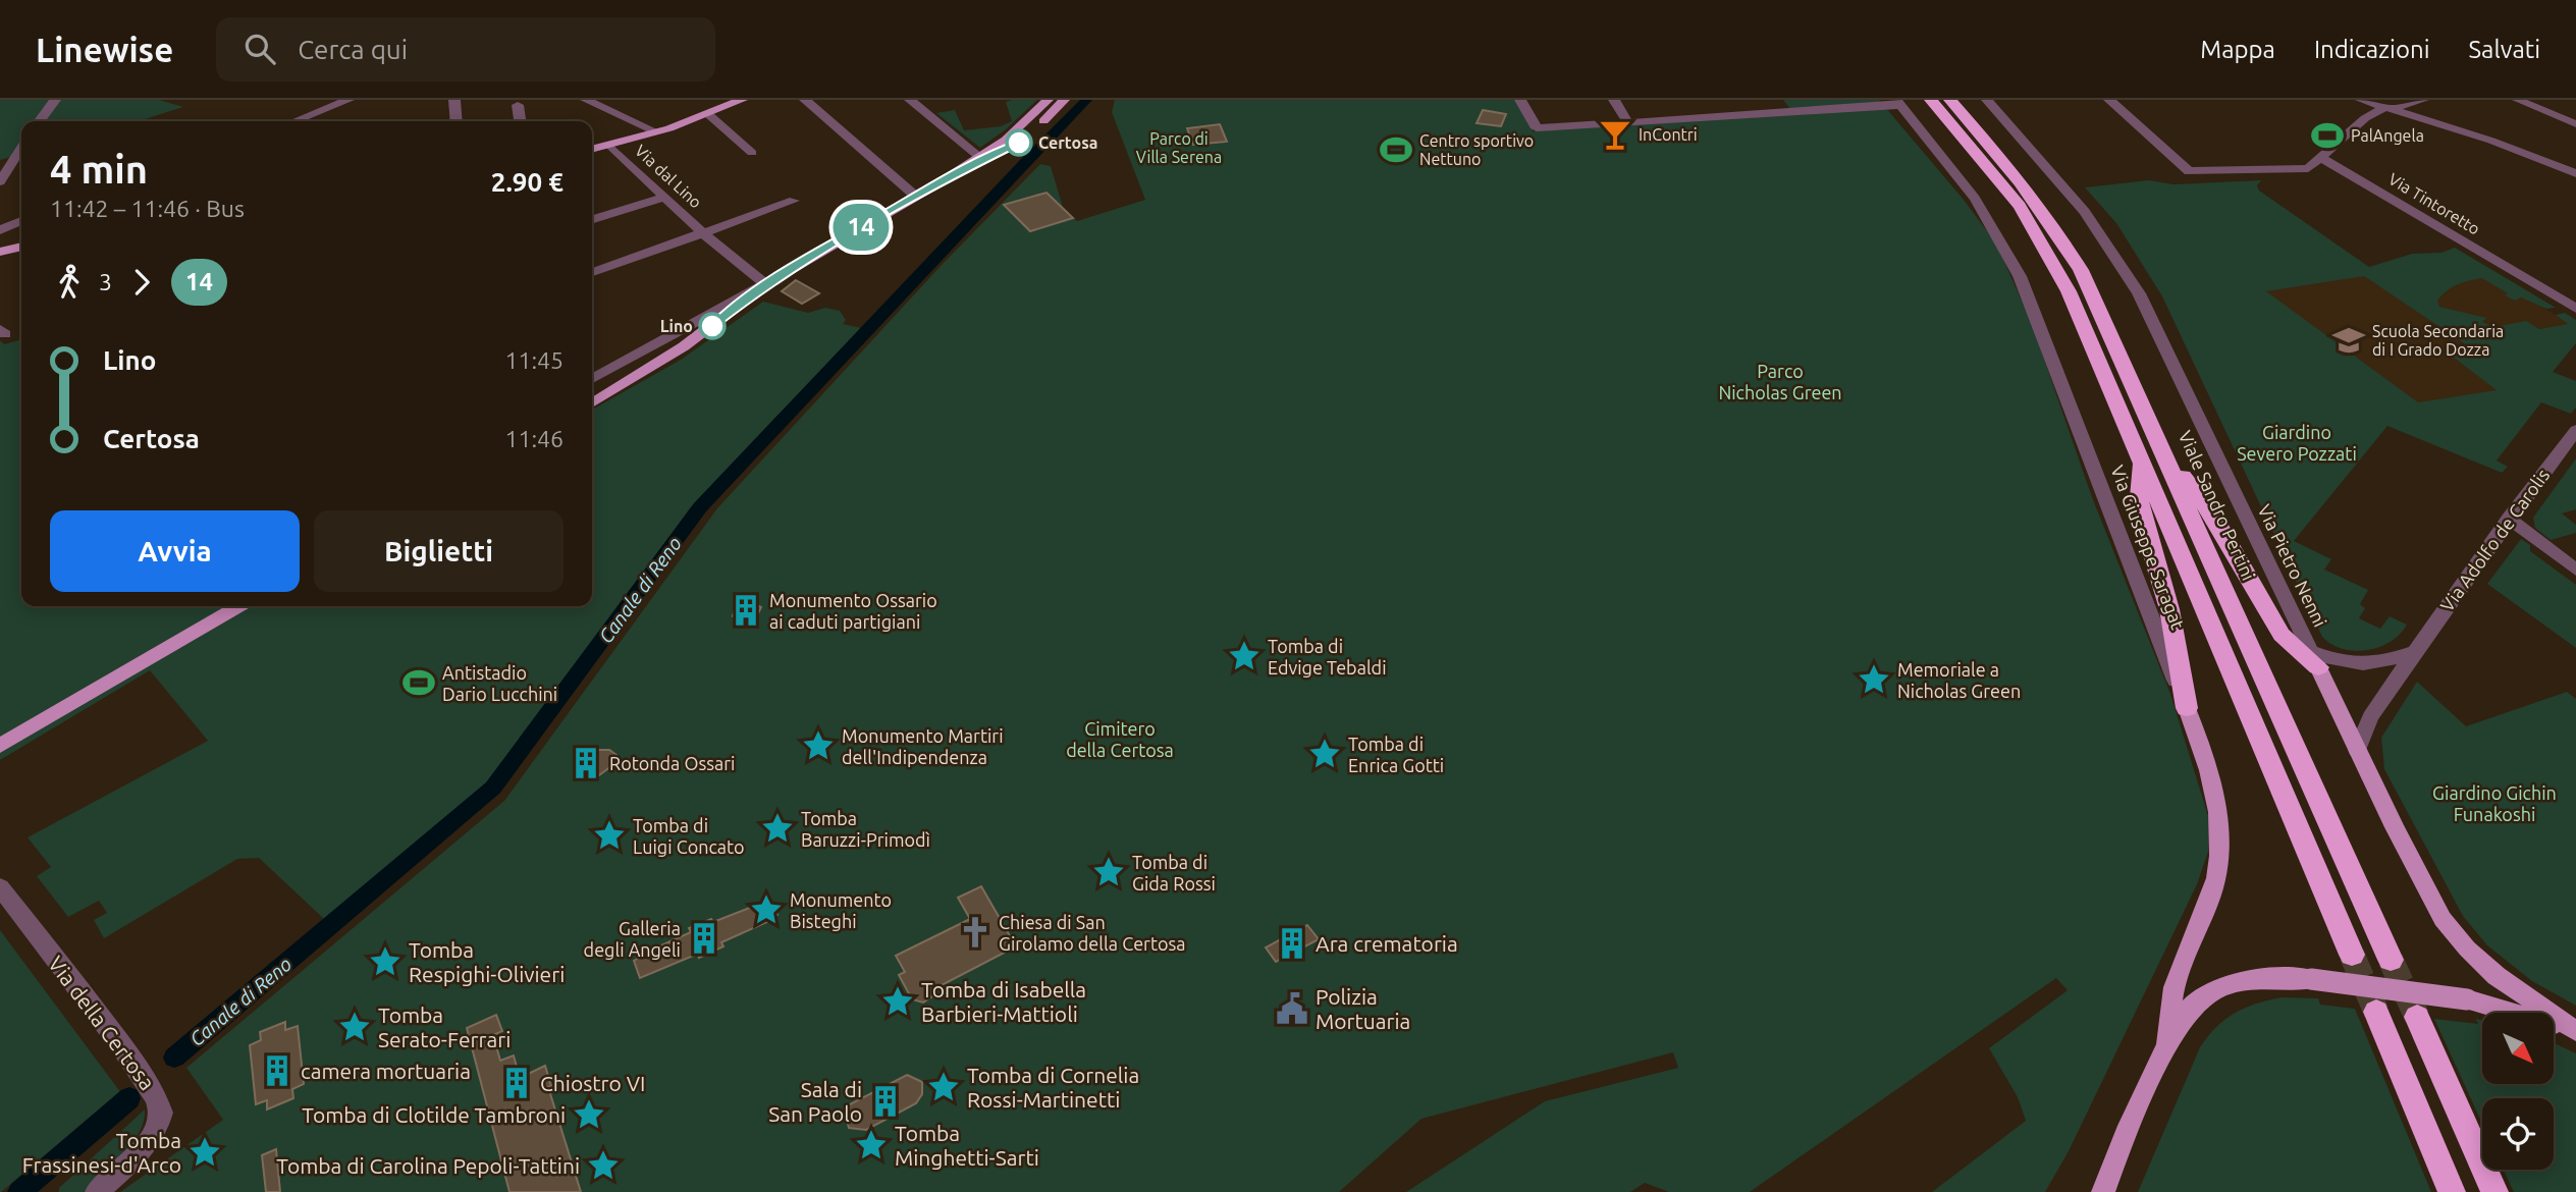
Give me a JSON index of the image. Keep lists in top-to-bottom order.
{
  "streets": {
    "highway": ["Viale Sandro Pertini"],
    "main road": ["Via Giuseppe Saragat", "Via Pietro Nenni"],
    "street": [
      "Via dal Lino",
      "Via Tintoretto",
      "Via Adolfo de Carolis",
      "Via della Certosa"
    ]
  },
  "crossings": [
    ["Via Adolfo de Carolis", "Via Pietro Nenni"]
  ],
  "water": ["Canale di Reno"],
  "parks": [
    "Parco di Villa Serena",
    "Parco Nicholas Green",
    "Giardino Severo Pozzati",
    "Cimitero della Certosa",
    "Giardino Gichin Funakoshi"
  ],
  "places": {
    "bar": ["InContri"],
    "sports": ["PalAngela", "Centro sportivo Nettuno", "Antistadio Dario Lucchini"],
    "other": ["Certosa", "Lino"],
    "school or university": ["Scuola Secondaria di I Grado Dozza"],
    "building": [
      "Monumento Ossario ai caduti partigiani",
      "Rotonda Ossari",
      "Galleria degli Angeli",
      "Ara crematoria",
      "camera mortuaria",
      "Chiostro VI",
      "Sala di San Paolo"
    ],
    "place": [
      "Tomba di Edvige Tebaldi",
      "Memoriale a Nicholas Green",
      "Monumento Martiri dell'Indipendenza",
      "Tomba di Enrica Gotti",
      "Tomba Baruzzi-Primodì",
      "Tomba di Luigi Concato",
      "Tomba di Gida Rossi",
      "Monumento Bisteghi",
      "Tomba Respighi-Olivieri",
      "Tomba di Isabella Barbieri-Mattioli",
      "Tomba Serato-Ferrari",
      "Tomba di Cornelia Rossi-Martinetti",
      "Tomba di Clotilde Tambroni",
      "Tomba Minghetti-Sarti",
      "Tomba Frassinesi-d'Arco",
      "Tomba di Carolina Pepoli-Tattini"
    ],
    "church": ["Chiesa di San Girolamo della Certosa"],
    "public building": ["Polizia Mortuaria"]
  },
  "lines": ["bus line 14"],
  "north": "bottom right",
  "page": {
    "header": "Linewise",
    "search": "Cerca qui",
    "nav": ["Mappa", "Indicazioni", "Salvati"],
    "on_map": "14",
    "heading": ["4 min", "11:42 – 11:46 · Bus", "2.90 €"],
    "legs": ["3", "14"],
    "list": [
      {
        "name": "Lino",
        "value": "11:45"
      },
      {
        "name": "Certosa",
        "value": "11:46"
      }
    ],
    "buttons": ["Avvia", "Biglietti"]
  }
}
